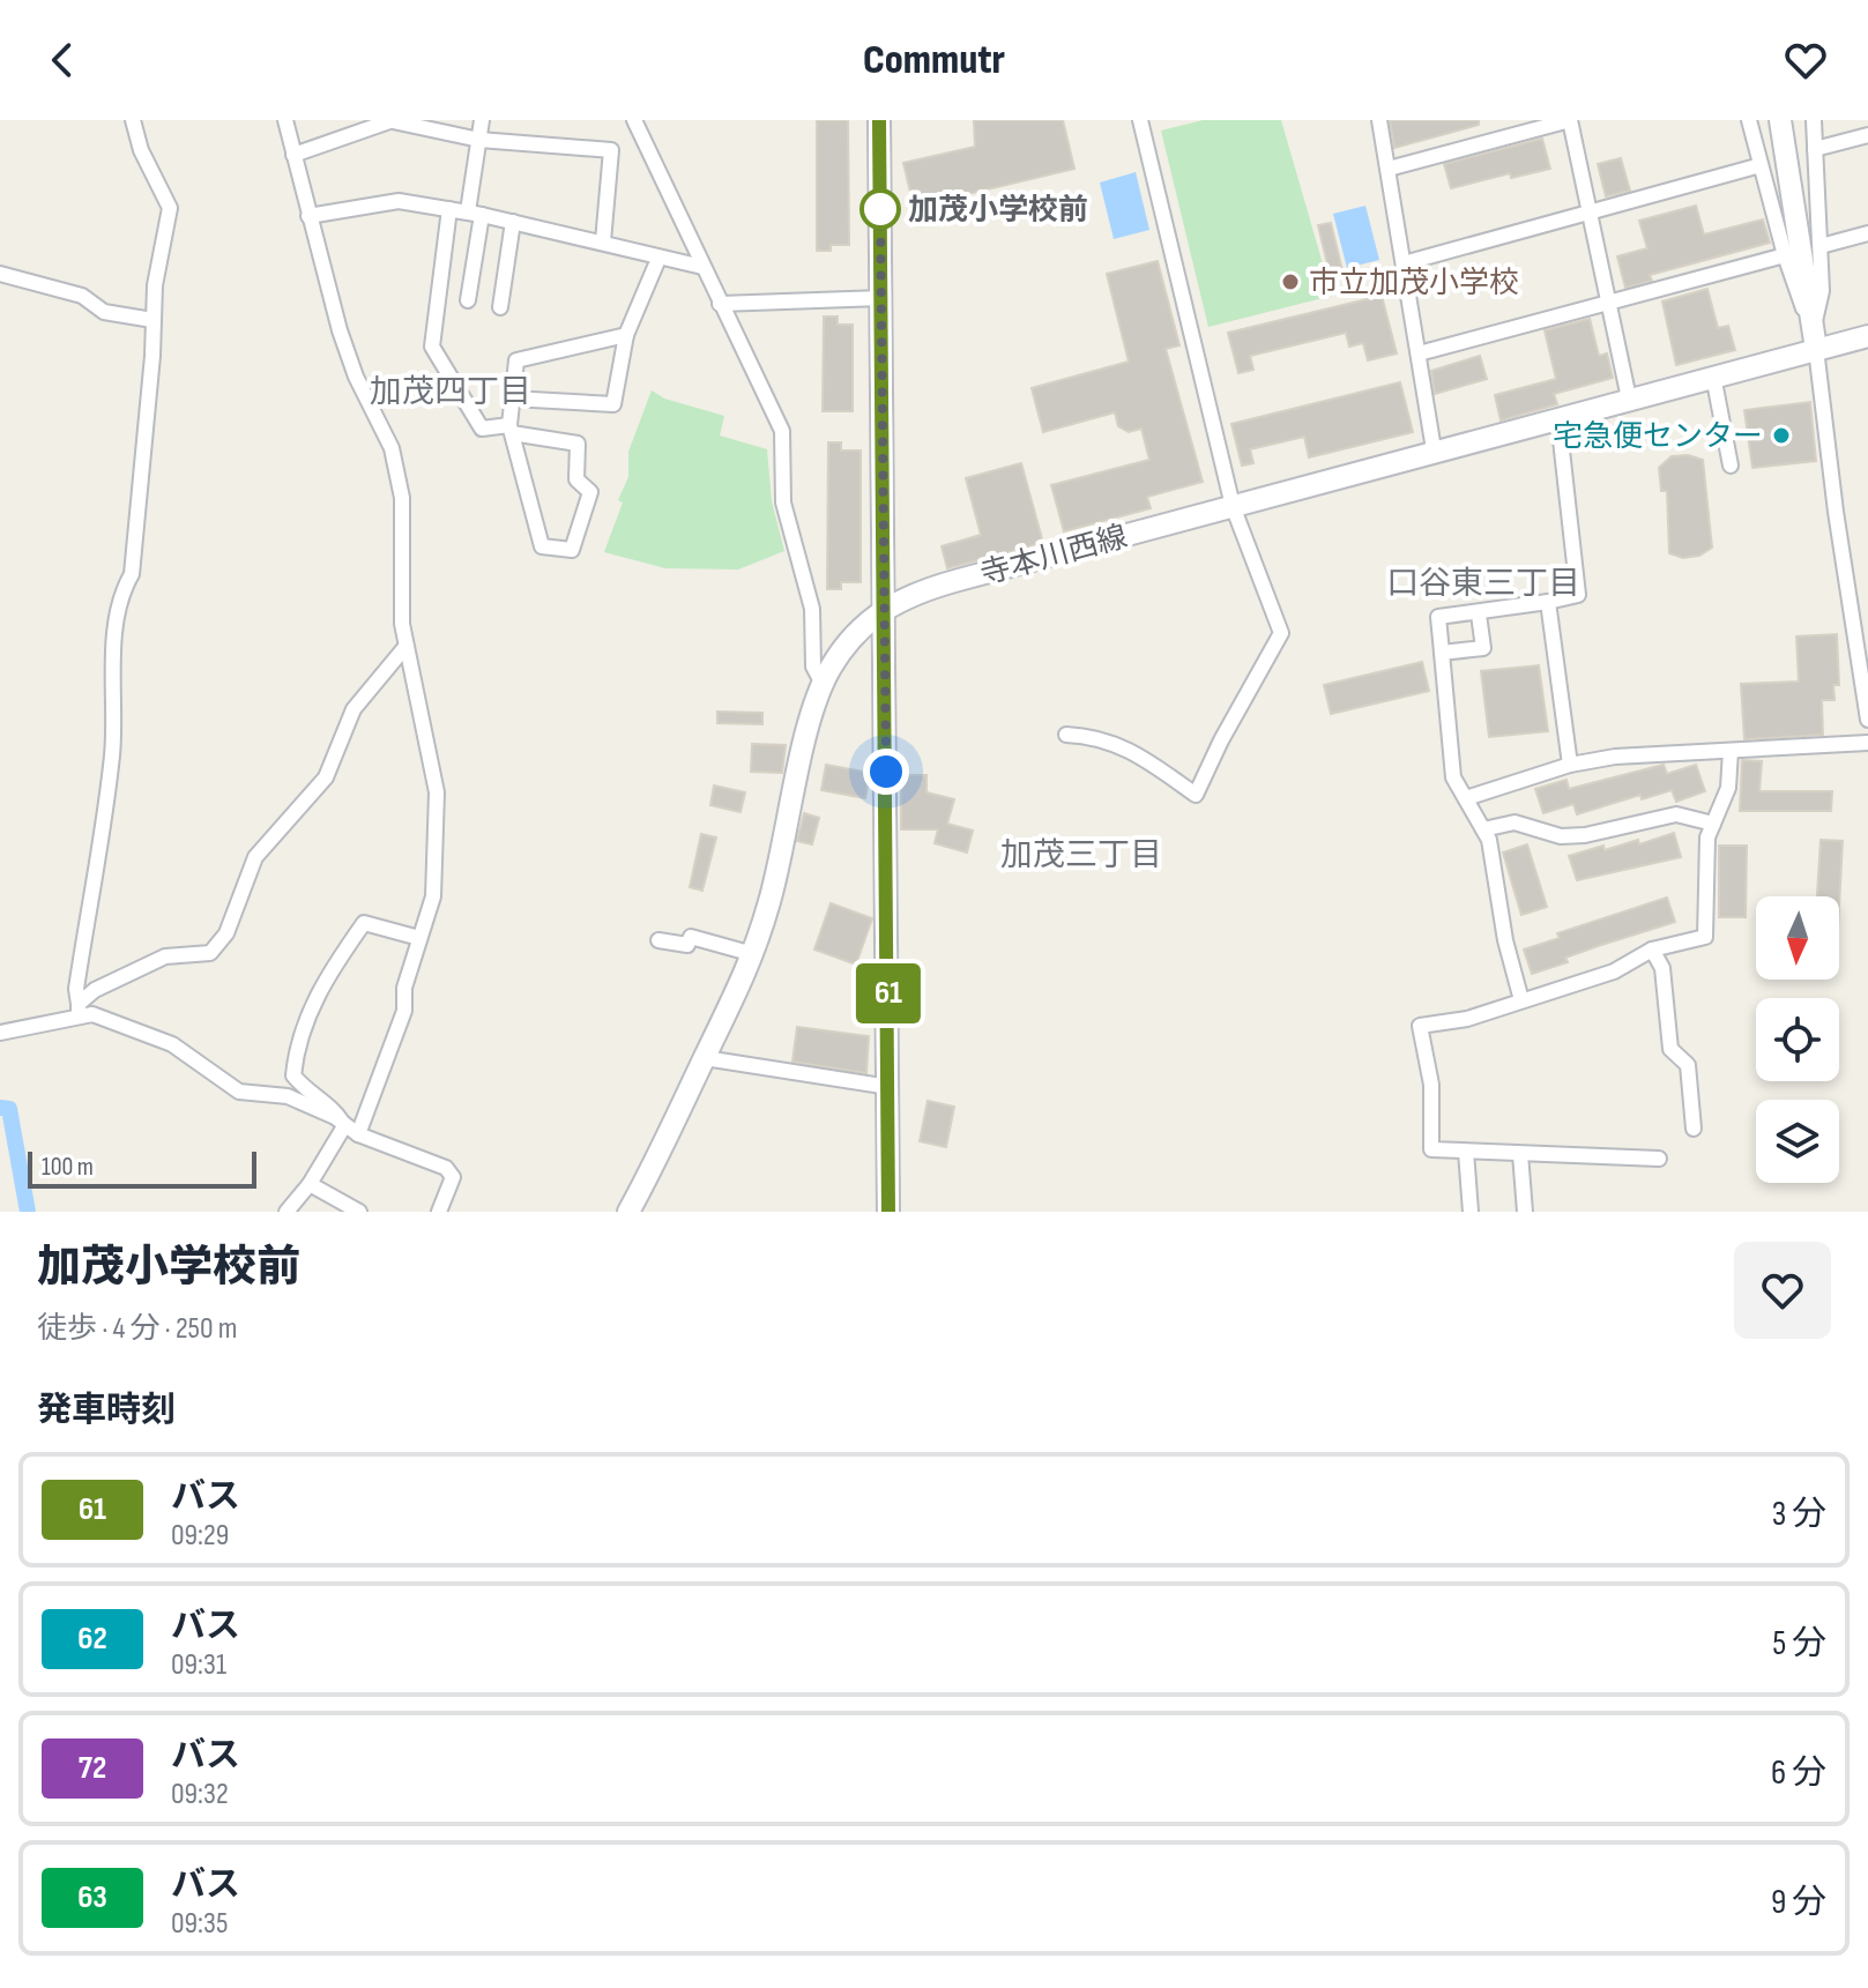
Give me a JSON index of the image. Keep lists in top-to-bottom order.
{
  "streets": {
    "main road": ["寺本川西線"]
  },
  "districts": ["加茂四丁目", "口谷東三丁目", "加茂三丁目"],
  "places": ["加茂小学校前", "市立加茂小学校", "宅急便センター"],
  "lines": ["bus line 61"],
  "scale_bar": "100 m",
  "north": "bottom",
  "page": {
    "header": "Commutr",
    "on_map": "61",
    "scale": "100 m",
    "heading": [
      ["加茂小学校前", "徒歩 · 4 分 · 250 m"],
      "発車時刻"
    ],
    "list": [
      {
        "mark": "61",
        "name": "バス",
        "note": "09:29",
        "value": "3 分"
      },
      {
        "mark": "62",
        "name": "バス",
        "note": "09:31",
        "value": "5 分"
      },
      {
        "mark": "72",
        "name": "バス",
        "note": "09:32",
        "value": "6 分"
      },
      {
        "mark": "63",
        "name": "バス",
        "note": "09:35",
        "value": "9 分"
      }
    ]
  }
}
